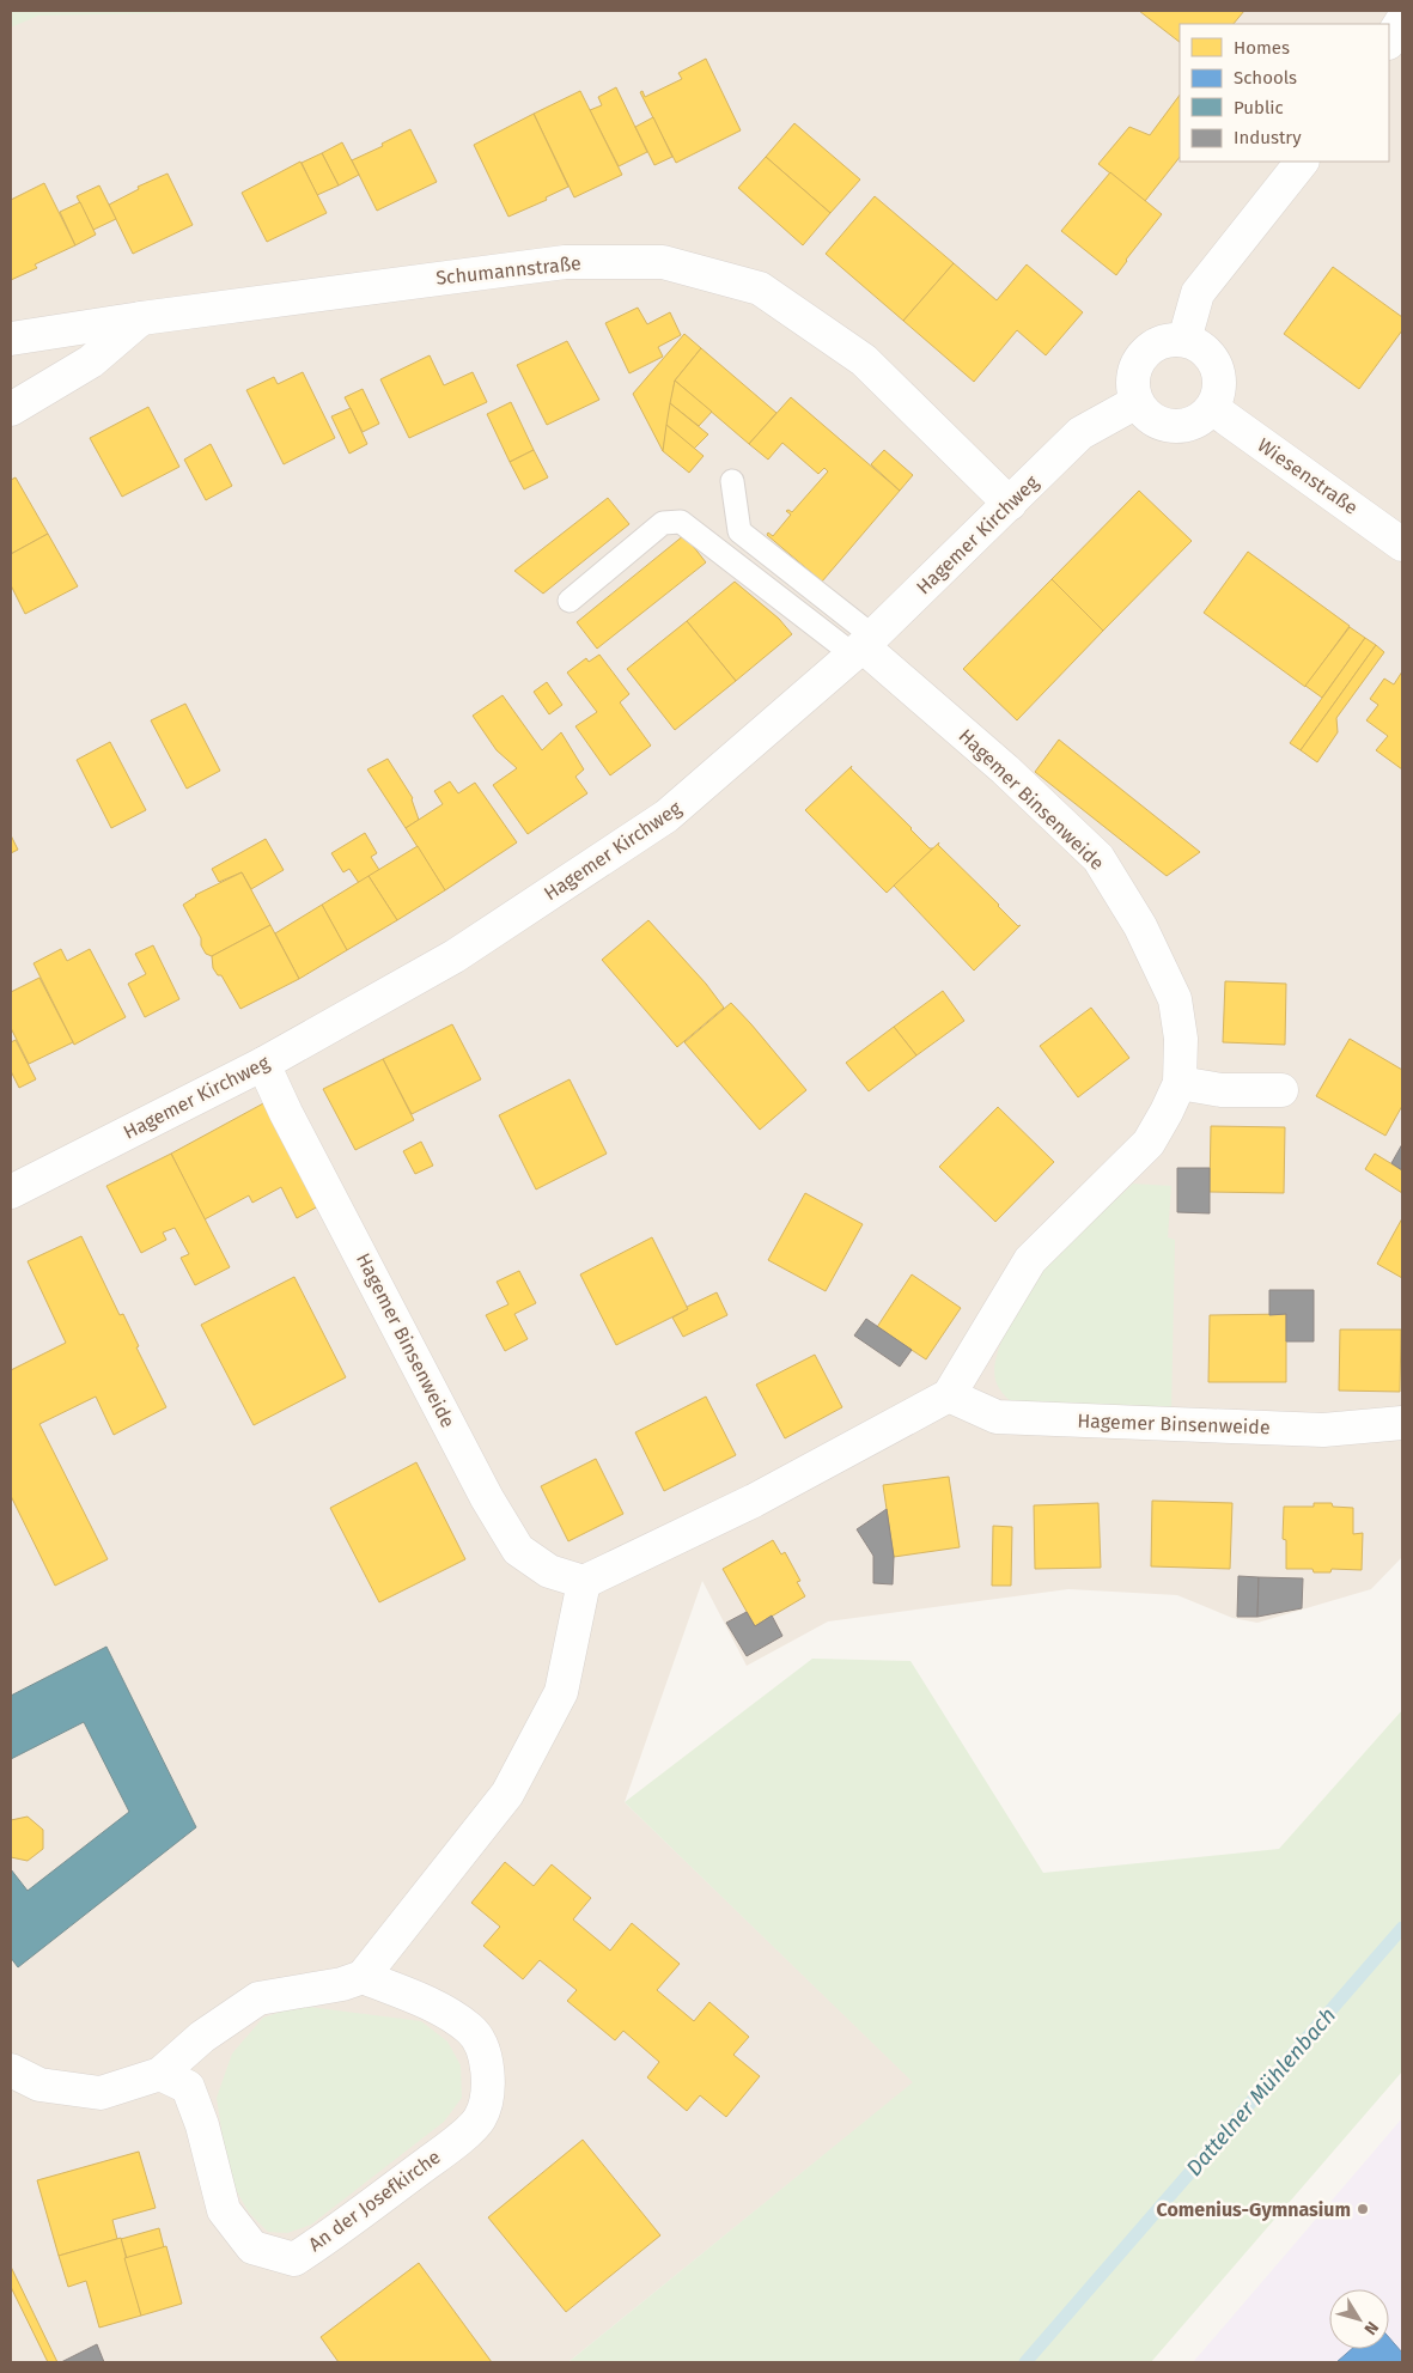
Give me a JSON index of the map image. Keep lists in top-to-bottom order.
{
  "streets": {
    "street": [
      "Schumannstraße",
      "Wiesenstraße",
      "Hagemer Kirchweg",
      "Hagemer Binsenweide",
      "An der Josefkirche"
    ]
  },
  "crossings": [
    ["Schumannstraße", "Hagemer Kirchweg"],
    ["Wiesenstraße", "Hagemer Kirchweg"],
    ["Hagemer Kirchweg", "Hagemer Binsenweide"]
  ],
  "water": ["Dattelner Mühlenbach"],
  "places": ["Comenius-Gymnasium"],
  "legend": [
    "Homes",
    "Schools",
    "Public",
    "Industry"
  ],
  "north": "bottom right"
}
